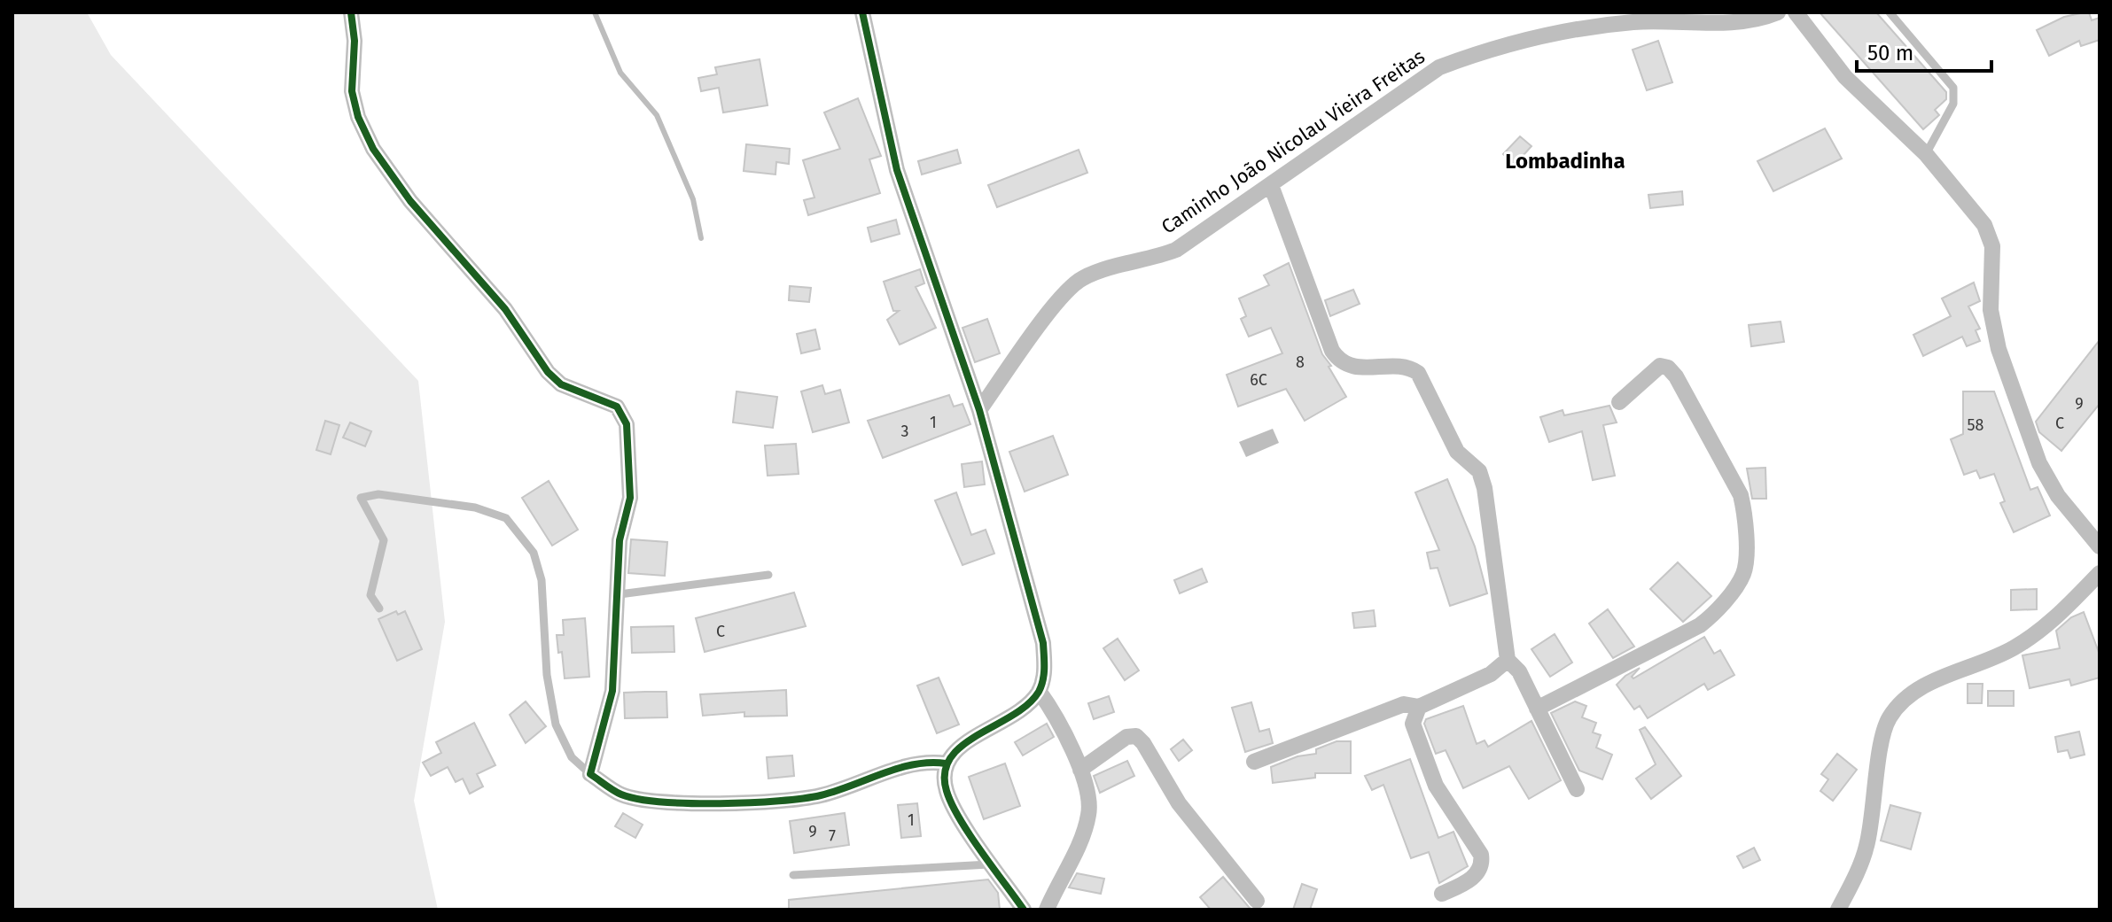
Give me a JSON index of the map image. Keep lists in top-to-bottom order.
{
  "streets": {
    "street": ["Caminho João Nicolau Vieira Freitas"]
  },
  "districts": ["Lombadinha"],
  "house_numbers": [
    "8",
    "6C",
    "9",
    "1",
    "C",
    "58",
    "3",
    "C",
    "1",
    "9",
    "7"
  ],
  "scale_bar": "50 m"
}
